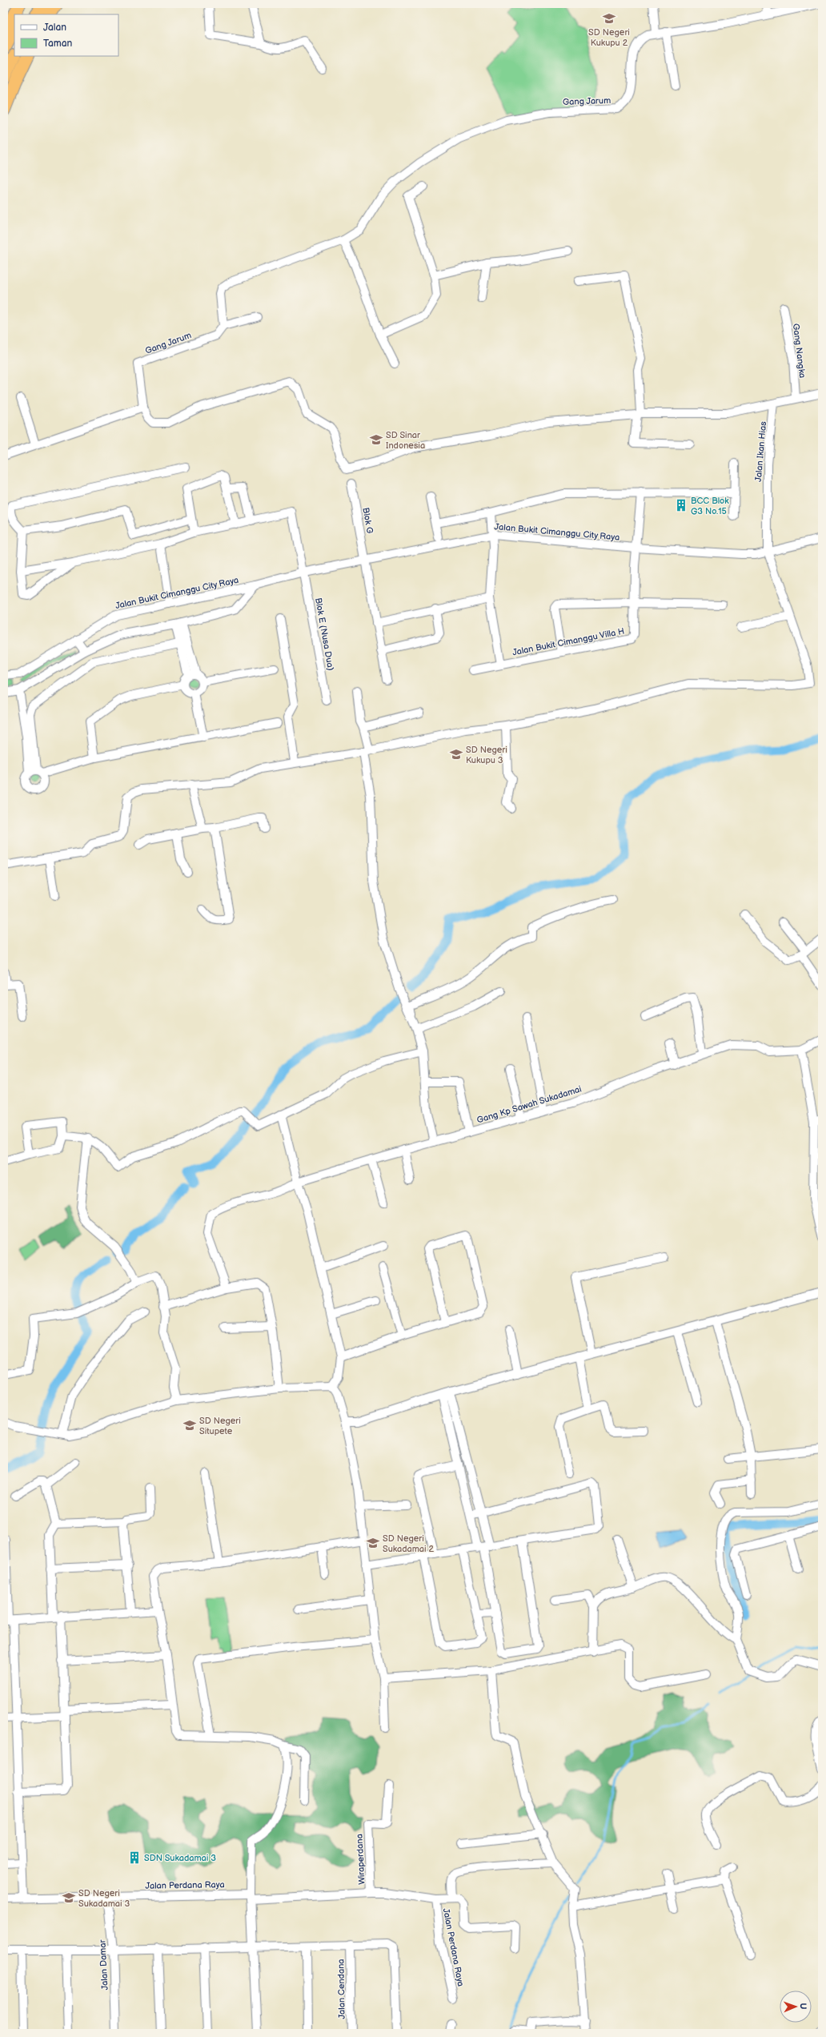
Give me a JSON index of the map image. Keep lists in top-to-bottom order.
{
  "streets": {
    "street": [
      "Gang Jarum",
      "Gang Nangka",
      "Jalan Ikan Hias",
      "Blok G",
      "Jalan Bukit Cimanggu City Raya",
      "Blok E (Nusa Dua)",
      "Jalan Bukit Cimanggu Villa H",
      "Gang Kp Sawah Sukadamai",
      "Wiraperdana",
      "Jalan Perdana Raya",
      "Jalan Damar",
      "Jalan Cendana"
    ]
  },
  "crossings": [
    ["Jalan Ikan Hias", "Jalan Bukit Cimanggu City Raya"],
    ["Blok G", "Jalan Bukit Cimanggu City Raya"],
    ["Jalan Bukit Cimanggu City Raya", "Blok E (Nusa Dua)"],
    ["Wiraperdana", "Jalan Perdana Raya"],
    ["Jalan Perdana Raya", "Jalan Damar"]
  ],
  "places": {
    "school or university": [
      "SD Negeri Kukupu 2",
      "SD Sinar Indonesia",
      "SD Negeri Kukupu 3",
      "SD Negeri Situpete",
      "SD Negeri Sukadamai 2",
      "SD Negeri Sukadamai 3"
    ],
    "building": ["BCC Blok G3 No.15", "SDN Sukadamai 3"]
  },
  "legend": ["Jalan", "Taman"],
  "north": "right"
}
